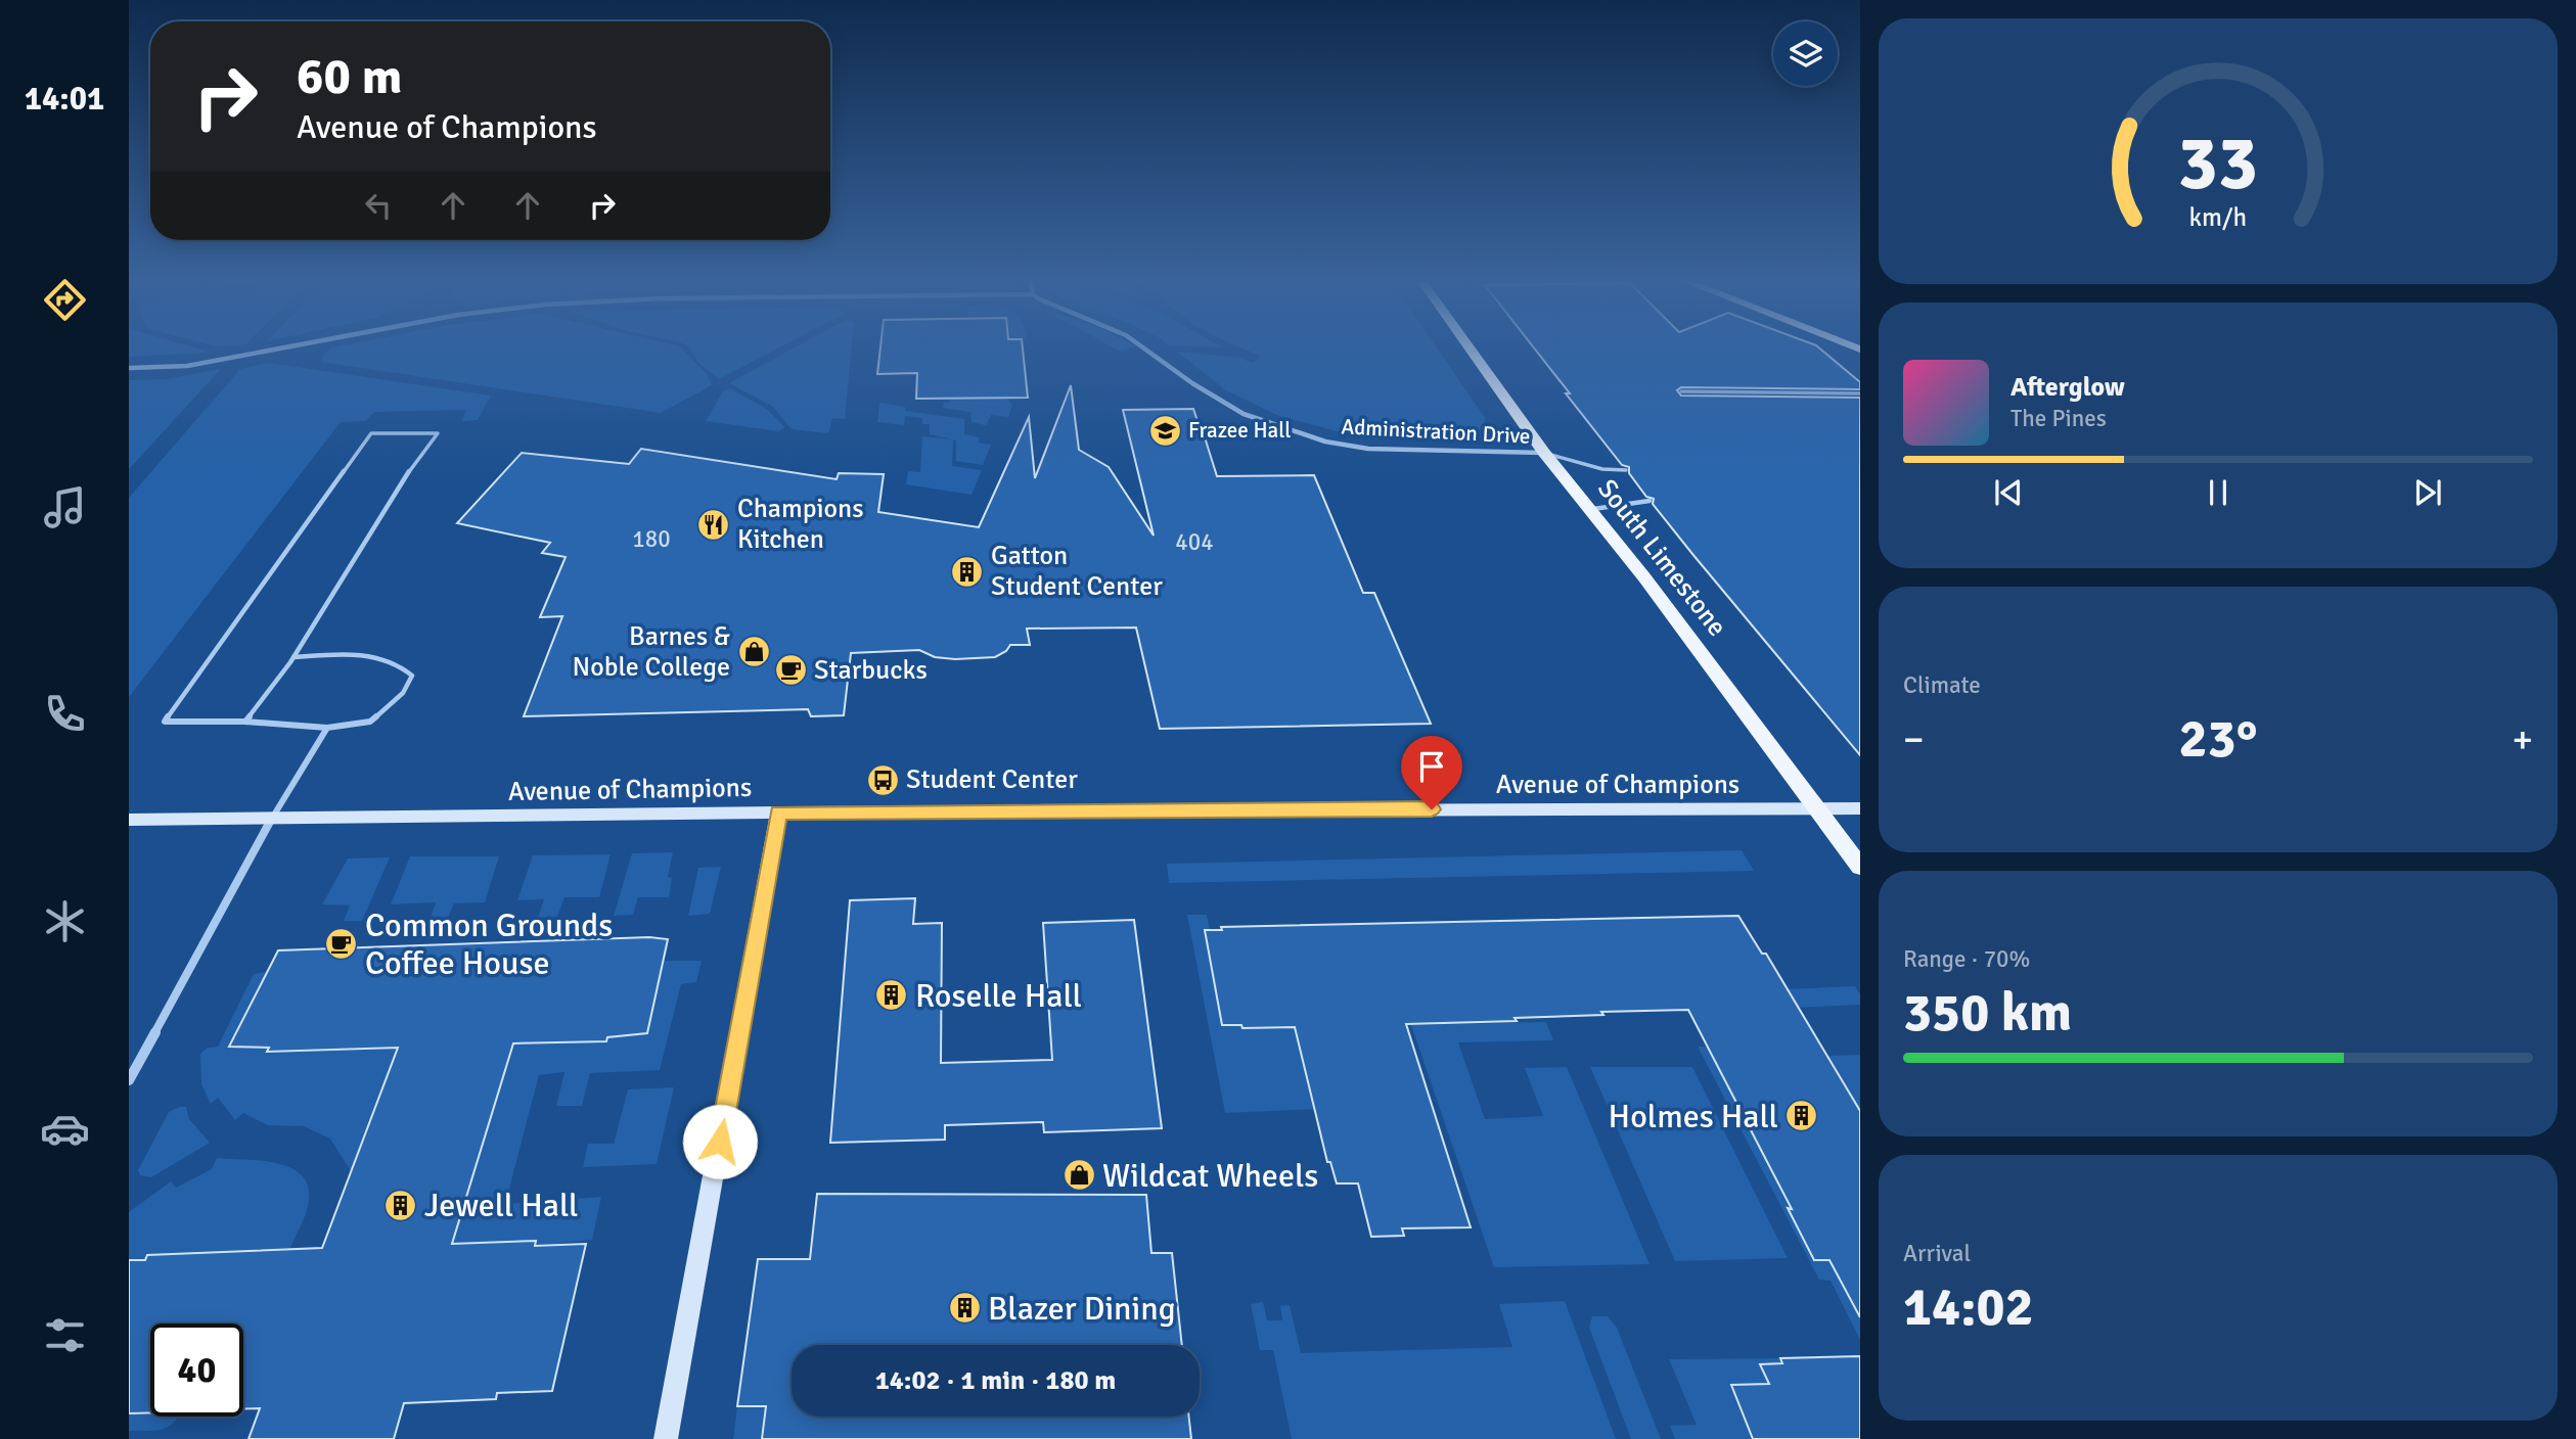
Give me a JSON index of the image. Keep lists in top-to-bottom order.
{
  "streets": {
    "main road": ["South Limestone", "Avenue of Champions"],
    "street": ["Administration Drive"]
  },
  "crossings": [
    ["Administration Drive", "South Limestone"],
    ["South Limestone", "Avenue of Champions"]
  ],
  "places": {
    "school or university": ["Frazee Hall"],
    "restaurant": ["Champions Kitchen"],
    "building": [
      "Gatton Student Center",
      "Roselle Hall",
      "Holmes Hall",
      "Jewell Hall",
      "Blazer Dining"
    ],
    "shop": ["Barnes & Noble College", "Wildcat Wheels"],
    "cafe": ["Starbucks", "Common Grounds Coffee House"],
    "bus stop": ["Student Center"]
  },
  "house_numbers": ["180", "404"],
  "page": {
    "tabs": "14:01",
    "turn": ["60 m", "Avenue of Champions"],
    "song": ["Afterglow", "The Pines"],
    "tile": [
      "Climate",
      ["Range · 70%", "350 km"],
      ["Arrival", "14:02"]
    ],
    "heat": ["−", "23°", "+"],
    "limit": "40",
    "trip": "14:02 · 1 min · 180 m",
    "gauge": ["33", "km/h"]
  }
}
